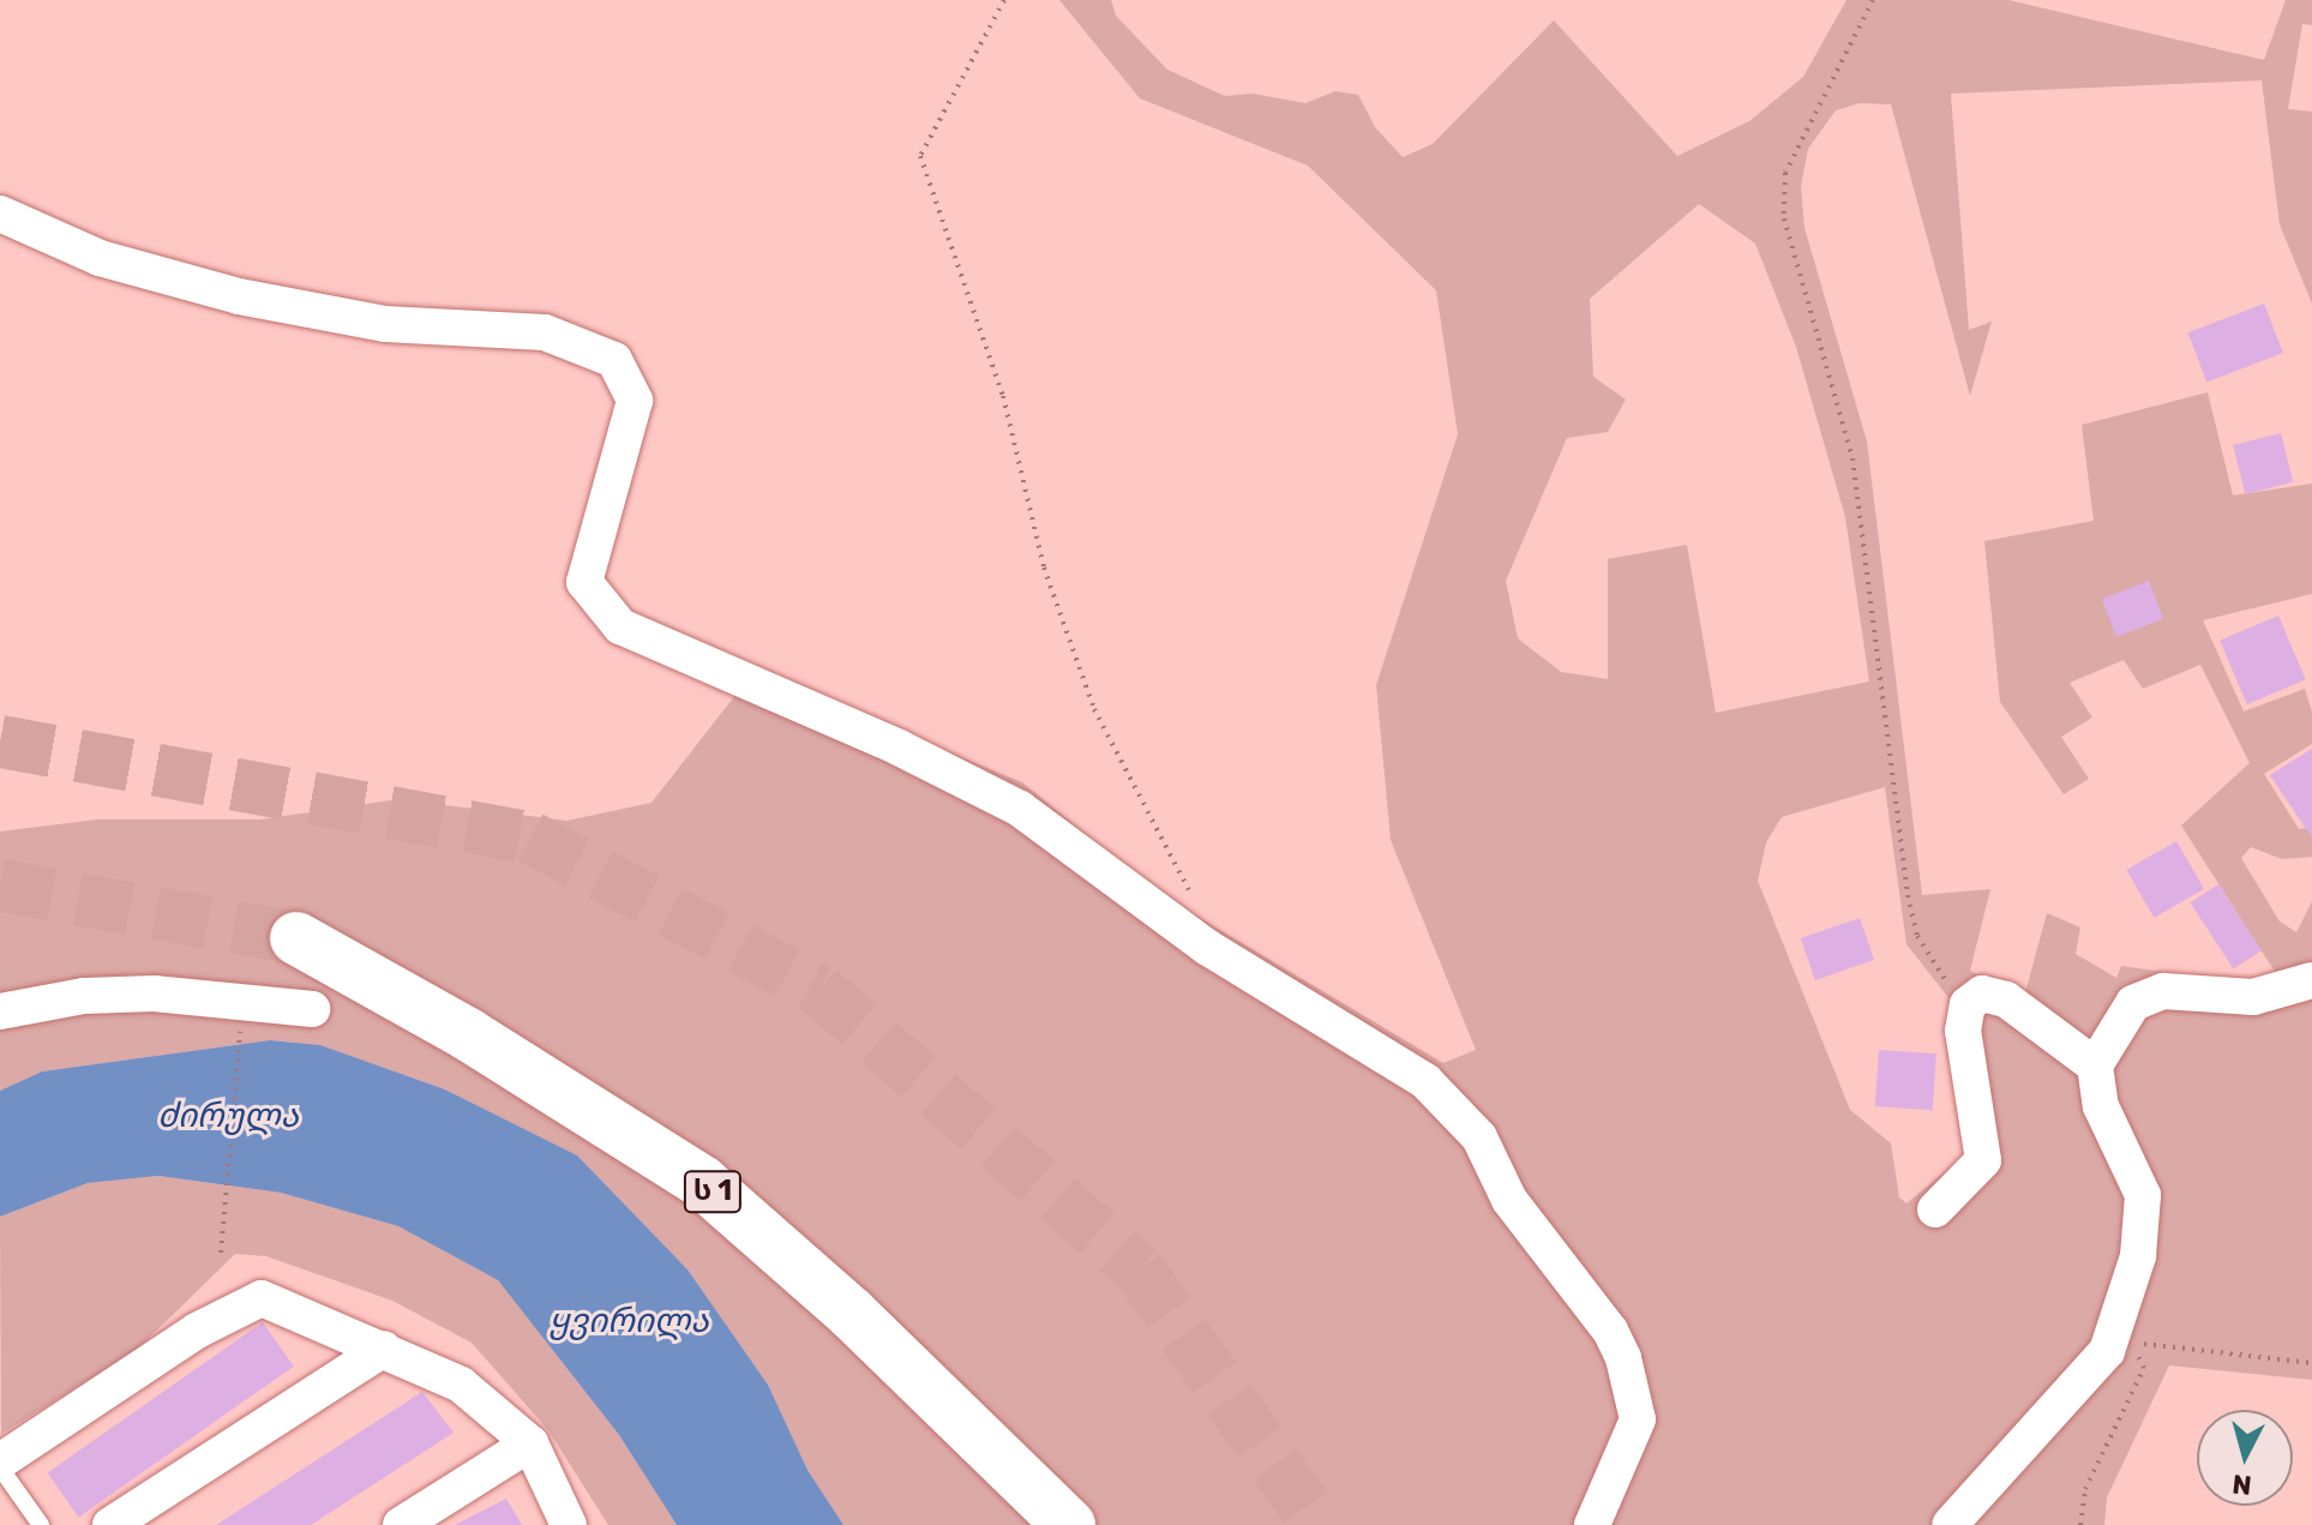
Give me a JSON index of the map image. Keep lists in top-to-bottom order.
{
  "streets": {
    "highway": ["ს 1"]
  },
  "water": ["ძირულა", "ყვირილა"],
  "north": "bottom"
}
